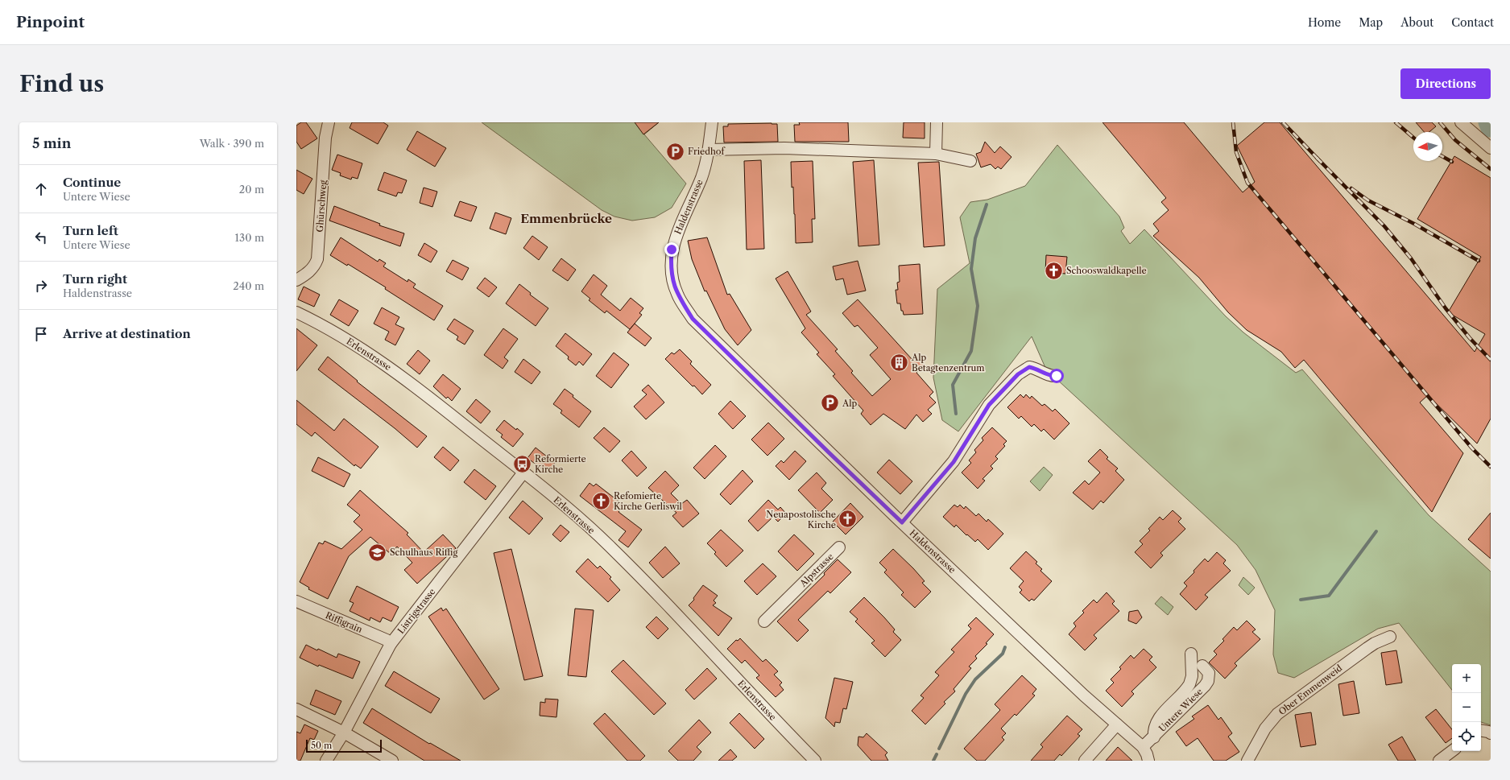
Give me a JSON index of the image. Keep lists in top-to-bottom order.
{
  "streets": {
    "street": [
      "Ghürschweg",
      "Haldenstrasse",
      "Erlenstrasse",
      "Alpstrasse",
      "Listrigstrasse",
      "Riffigrain",
      "Ober Emmenweid",
      "Untere Wiese"
    ]
  },
  "crossings": [
    ["Haldenstrasse", "Untere Wiese"],
    ["Erlenstrasse", "Listrigstrasse"],
    ["Listrigstrasse", "Riffigrain"]
  ],
  "districts": ["Emmenbrücke"],
  "places": {
    "parking": ["Friedhof", "Alp"],
    "church": ["Schooswaldkapelle", "Refomierte Kirche Gerliswil", "Neuapostolische Kirche"],
    "building": ["Alp Betagtenzentrum"],
    "bus stop": ["Reformierte Kirche"],
    "school or university": ["Schulhaus Riffig"]
  },
  "scale_bar": "50 m",
  "north": "left",
  "page": {
    "header": "Pinpoint",
    "nav": [
      "Home",
      "Map",
      "About",
      "Contact"
    ],
    "buttons": "Directions",
    "title": "Find us",
    "heading": ["5 min", "Walk · 390 m"],
    "list": [
      ["Continue", "Untere Wiese", "20 m"],
      ["Turn left", "Untere Wiese", "130 m"],
      ["Turn right", "Haldenstrasse", "240 m"],
      "Arrive at destination"
    ],
    "map_buttons": ["+", "−"],
    "scale": "50 m"
  }
}
